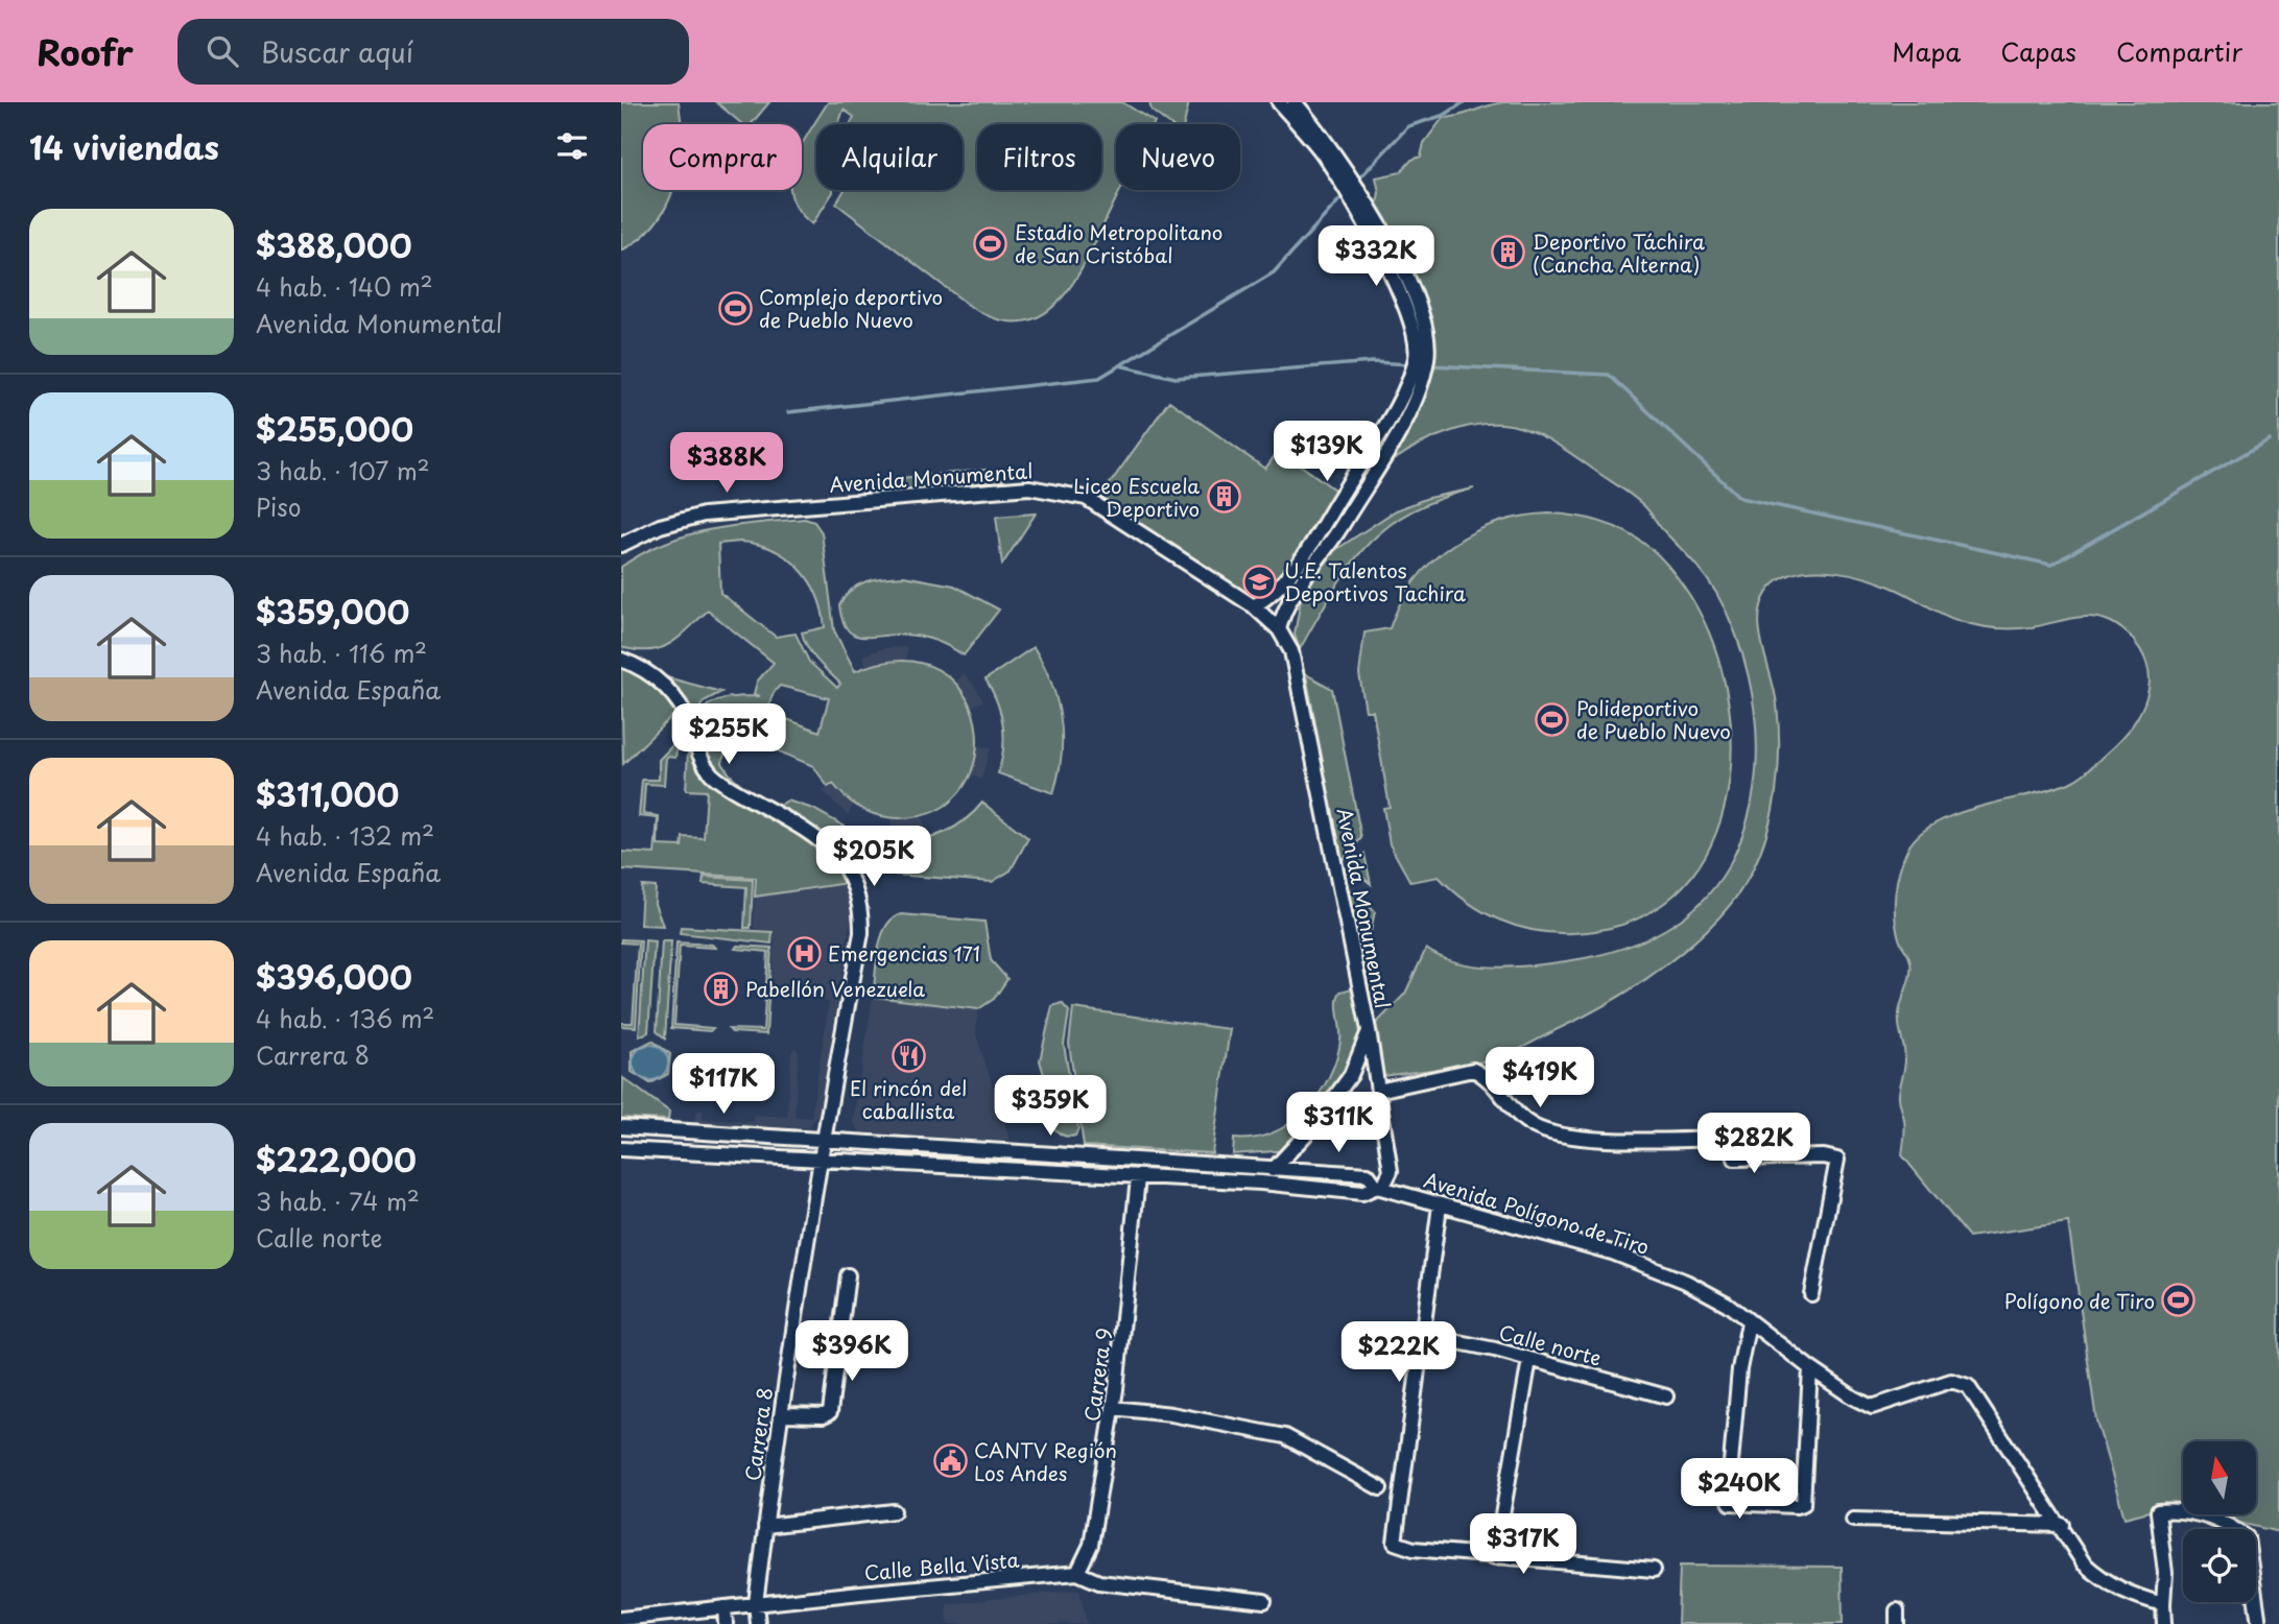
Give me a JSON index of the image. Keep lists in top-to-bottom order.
{
  "streets": {
    "street": [
      "Avenida Monumental",
      "Avenida Polígono de Tiro",
      "Calle norte",
      "Carrera 9",
      "Carrera 8",
      "Calle Bella Vista"
    ]
  },
  "crossings": [
    ["Avenida Monumental", "Avenida Polígono de Tiro"],
    ["Avenida Polígono de Tiro", "Carrera 8"],
    ["Carrera 9", "Calle Bella Vista"],
    ["Carrera 8", "Calle Bella Vista"]
  ],
  "places": {
    "sports": [
      "Estadio Metropolitano de San Cristóbal",
      "Complejo deportivo de Pueblo Nuevo",
      "Polideportivo de Pueblo Nuevo",
      "Polígono de Tiro"
    ],
    "building": ["Deportivo Táchira (Cancha Alterna)", "Liceo Escuela Deportivo", "Pabellón Venezuela"],
    "school or university": ["U.E. Talentos Deportivos Tachira"],
    "hospital": ["Emergencias 171"],
    "restaurant": ["El rincón del caballista"],
    "public building": ["CANTV Región Los Andes"]
  },
  "north": "top",
  "page": {
    "header": "Roofr",
    "search": "Buscar aquí",
    "nav": ["Mapa", "Capas", "Compartir"],
    "heading": "14 viviendas",
    "chip": [
      "Comprar",
      "Alquilar",
      "Filtros",
      "Nuevo"
    ],
    "list": [
      {
        "name": "$388,000",
        "note": "4 hab. · 140 m² · Avenida Monumental"
      },
      {
        "name": "$255,000",
        "note": "3 hab. · 107 m² · Piso"
      },
      {
        "name": "$359,000",
        "note": "3 hab. · 116 m² · Avenida España"
      },
      {
        "name": "$311,000",
        "note": "4 hab. · 132 m² · Avenida España"
      },
      {
        "name": "$396,000",
        "note": "4 hab. · 136 m² · Carrera 8"
      },
      {
        "name": "$222,000",
        "note": "3 hab. · 74 m² · Calle norte"
      }
    ],
    "price": [
      "$332K",
      "$139K",
      "$388K",
      "$255K",
      "$205K",
      "$419K",
      "$117K",
      "$359K",
      "$311K",
      "$282K",
      "$396K",
      "$222K",
      "$240K",
      "$317K"
    ]
  }
}
